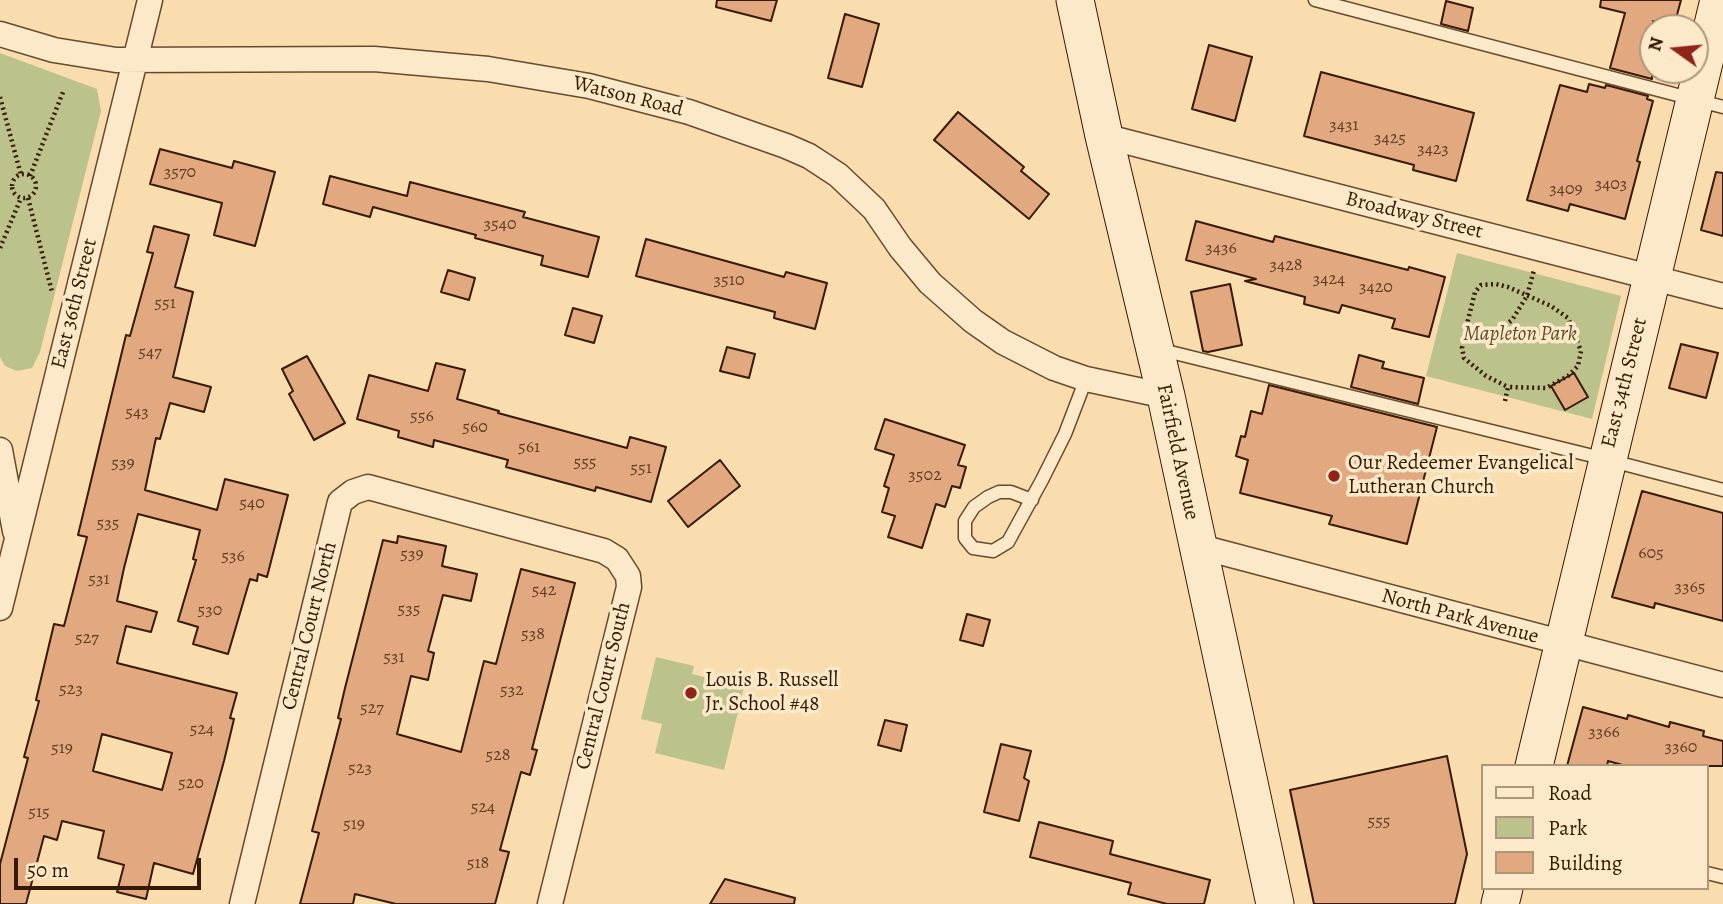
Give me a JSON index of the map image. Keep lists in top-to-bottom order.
{
  "streets": {
    "street": [
      "Watson Road",
      "Broadway Street",
      "East 36th Street",
      "East 34th Street",
      "Fairfield Avenue",
      "North Park Avenue",
      "Central Court North",
      "Central Court South"
    ]
  },
  "crossings": [
    ["Watson Road", "East 36th Street"],
    ["Watson Road", "Fairfield Avenue"],
    ["Broadway Street", "East 34th Street"],
    ["Broadway Street", "Fairfield Avenue"],
    ["East 34th Street", "North Park Avenue"],
    ["Fairfield Avenue", "North Park Avenue"],
    ["Central Court North", "Central Court South"]
  ],
  "parks": ["Mapleton Park"],
  "places": ["Our Redeemer Evangelical Lutheran Church", "Louis B. Russell Jr. School #48"],
  "house_numbers": [
    "3431",
    "3425",
    "3423",
    "3570",
    "3403",
    "3409",
    "3540",
    "3436",
    "3428",
    "3424",
    "3510",
    "3420",
    "551",
    "547",
    "543",
    "556",
    "560",
    "561",
    "555",
    "539",
    "551",
    "3502",
    "540",
    "535",
    "605",
    "539",
    "536",
    "531",
    "3365",
    "542",
    "535",
    "530",
    "538",
    "527",
    "531",
    "523",
    "532",
    "527",
    "524",
    "3366",
    "3360",
    "519",
    "528",
    "523",
    "520",
    "524",
    "515",
    "555",
    "519",
    "518"
  ],
  "legend": ["Road", "Park", "Building"],
  "scale_bar": "50 m",
  "north": "left"
}
